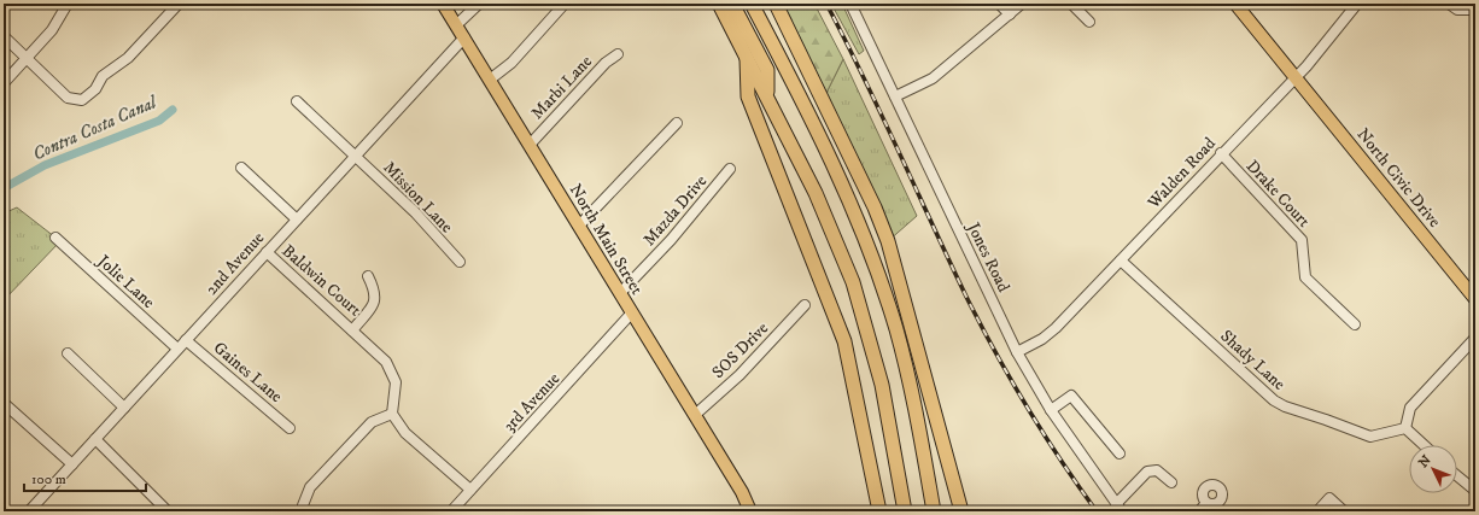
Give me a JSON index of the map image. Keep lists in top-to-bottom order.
{
  "streets": {
    "main road": ["North Civic Drive", "North Main Street"],
    "street": [
      "Marbi Lane",
      "Walden Road",
      "Drake Court",
      "Mission Lane",
      "Mazda Drive",
      "Jones Road",
      "2nd Avenue",
      "Baldwin Court",
      "Jolie Lane",
      "SOS Drive",
      "Shady Lane",
      "Gaines Lane",
      "3rd Avenue"
    ]
  },
  "crossings": [
    ["Marbi Lane", "North Main Street"],
    ["Walden Road", "North Civic Drive"],
    ["Walden Road", "Drake Court"],
    ["Walden Road", "Jones Road"],
    ["Walden Road", "Shady Lane"],
    ["Mission Lane", "2nd Avenue"],
    ["Mazda Drive", "North Main Street"],
    ["North Main Street", "2nd Avenue"],
    ["North Main Street", "SOS Drive"],
    ["North Main Street", "3rd Avenue"],
    ["2nd Avenue", "Baldwin Court"],
    ["2nd Avenue", "Jolie Lane"],
    ["2nd Avenue", "Gaines Lane"]
  ],
  "water": ["Contra Costa Canal"],
  "scale_bar": "100 m",
  "north": "top left"
}
